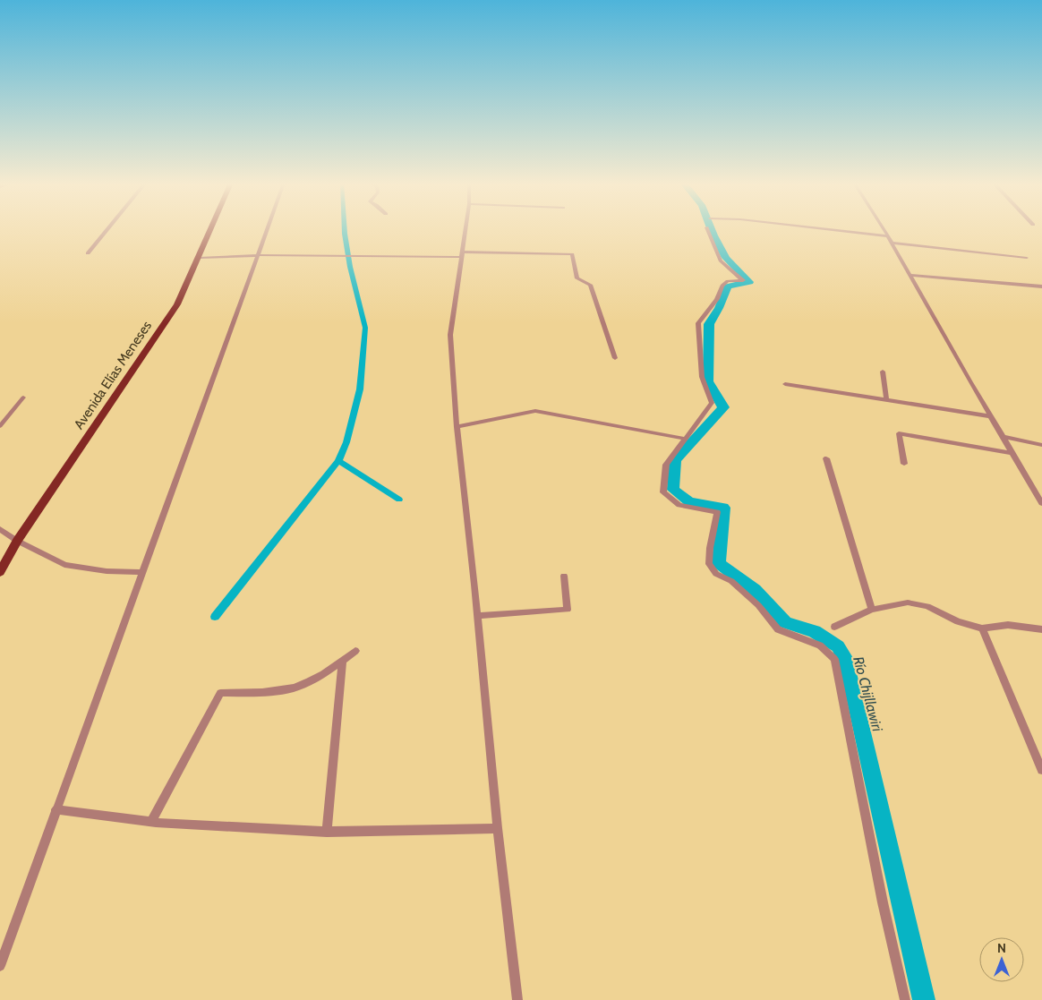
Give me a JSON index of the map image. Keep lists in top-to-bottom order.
{
  "streets": {
    "main road": ["Avenida Elías Meneses"]
  },
  "water": ["Río Chijllawiri"],
  "north": "top"
}
